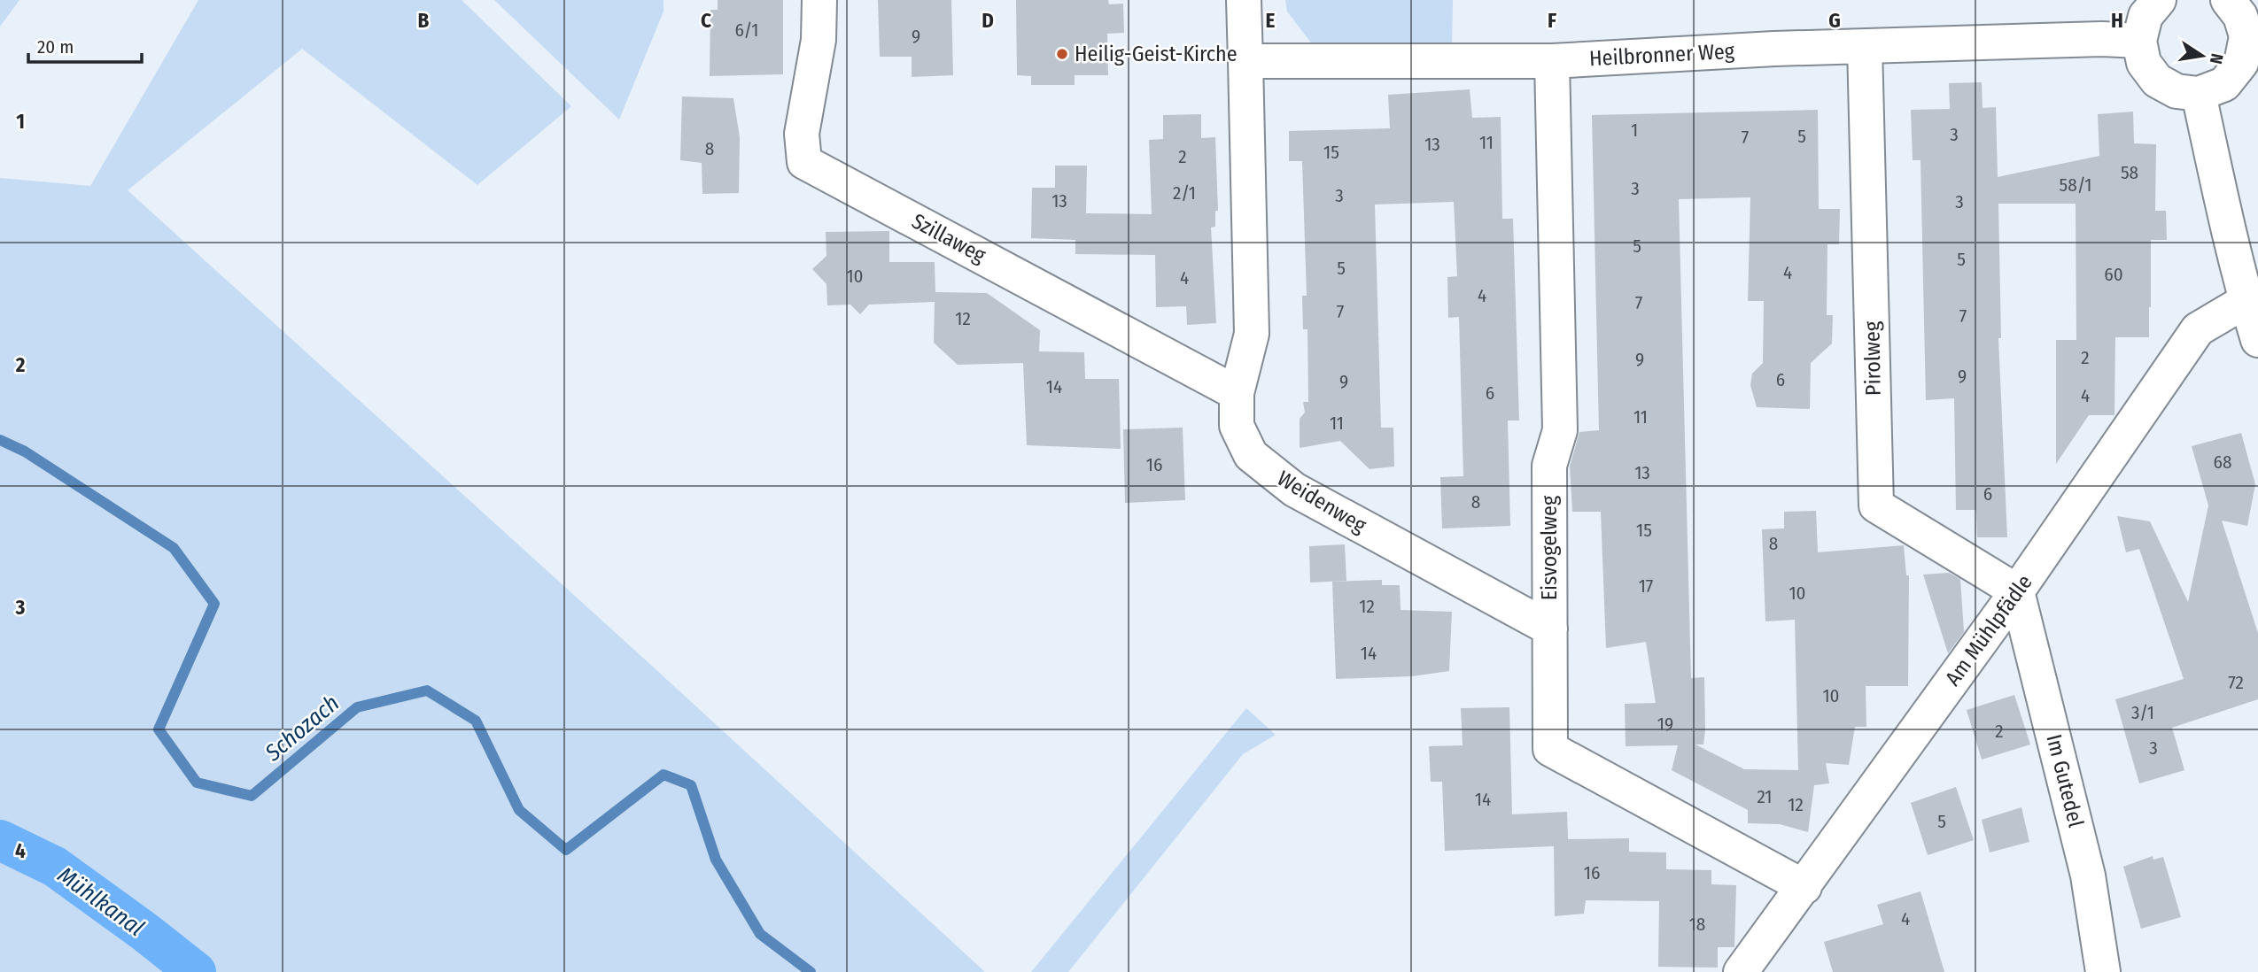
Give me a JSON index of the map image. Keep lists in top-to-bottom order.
{
  "streets": {
    "street": [
      "Heilbronner Weg",
      "Szillaweg",
      "Pirolweg",
      "Weidenweg",
      "Eisvogelweg",
      "Am Mühlpfädle",
      "Im Gutedel"
    ]
  },
  "crossings": [
    ["Heilbronner Weg", "Pirolweg"],
    ["Heilbronner Weg", "Weidenweg"],
    ["Heilbronner Weg", "Eisvogelweg"],
    ["Szillaweg", "Weidenweg"],
    ["Pirolweg", "Am Mühlpfädle"],
    ["Pirolweg", "Im Gutedel"],
    ["Weidenweg", "Eisvogelweg"],
    ["Eisvogelweg", "Am Mühlpfädle"],
    ["Am Mühlpfädle", "Im Gutedel"]
  ],
  "water": ["Schozach", "Mühlkanal"],
  "places": ["Heilig-Geist-Kirche"],
  "house_numbers": [
    "6/1",
    "9",
    "1",
    "3",
    "5",
    "7",
    "11",
    "13",
    "8",
    "15",
    "2",
    "58",
    "58/1",
    "3",
    "2/1",
    "3",
    "13",
    "3",
    "5",
    "5",
    "5",
    "4",
    "60",
    "10",
    "4",
    "4",
    "7",
    "7",
    "7",
    "12",
    "2",
    "9",
    "9",
    "6",
    "9",
    "14",
    "6",
    "4",
    "11",
    "11",
    "68",
    "16",
    "13",
    "6",
    "8",
    "15",
    "8",
    "17",
    "10",
    "12",
    "14",
    "72",
    "10",
    "3/1",
    "19",
    "2",
    "3",
    "21",
    "14",
    "12",
    "5",
    "16",
    "4",
    "18"
  ],
  "scale_bar": "20 m",
  "north": "right",
  "grid": {
    "columns": [
      "B",
      "C",
      "D",
      "E",
      "F",
      "G",
      "H"
    ],
    "rows": [
      "1",
      "2",
      "3",
      "4"
    ]
  }
}
